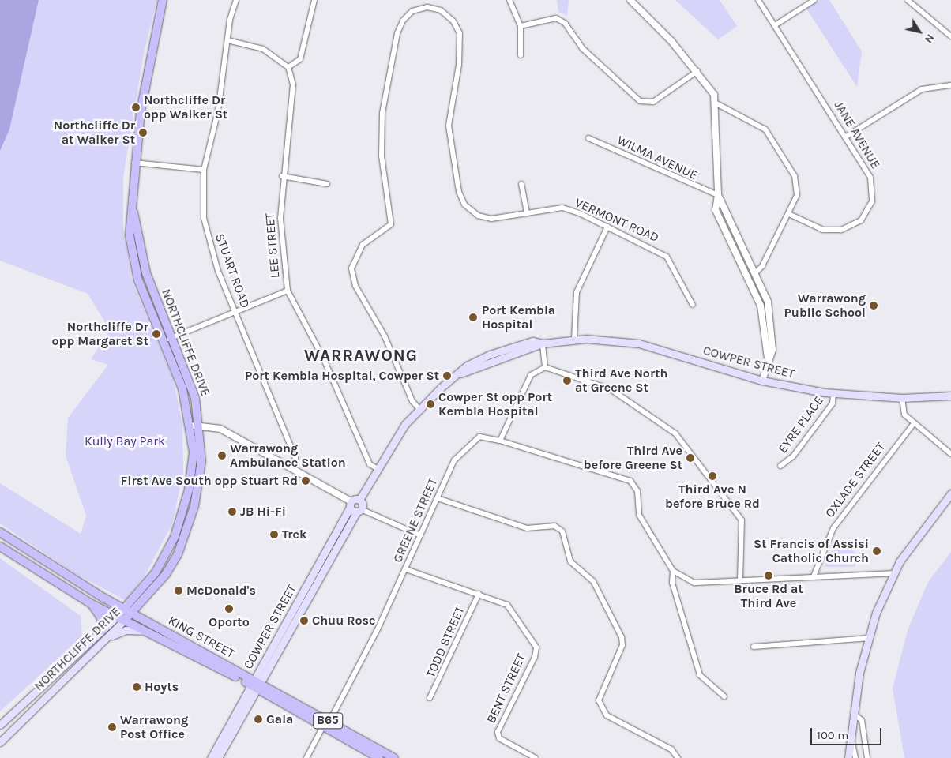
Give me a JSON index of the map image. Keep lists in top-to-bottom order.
{
  "streets": {
    "main road": [
      "NORTHCLIFFE DRIVE",
      "COWPER STREET",
      "KING STREET",
      "B65"
    ],
    "street": [
      "JANE AVENUE",
      "WILMA AVENUE",
      "VERMONT ROAD",
      "LEE STREET",
      "STUART ROAD",
      "EYRE PLACE",
      "OXLADE STREET",
      "GREENE STREET",
      "TODD STREET",
      "BENT STREET"
    ]
  },
  "crossings": [
    ["VERMONT ROAD", "COWPER STREET"],
    ["LEE STREET", "COWPER STREET"],
    ["NORTHCLIFFE DRIVE", "KING STREET"],
    ["COWPER STREET", "EYRE PLACE"],
    ["COWPER STREET", "KING STREET"],
    ["GREENE STREET", "KING STREET"],
    ["GREENE STREET", "BENT STREET"],
    ["TODD STREET", "BENT STREET"]
  ],
  "districts": ["WARRAWONG"],
  "parks": ["Kully Bay Park"],
  "places": [
    "Northcliffe Dr opp Walker St",
    "Northcliffe Dr at Walker St",
    "Warrawong Public School",
    "Port Kembla Hospital",
    "Northcliffe Dr opp Margaret St",
    "Port Kembla Hospital, Cowper St",
    "Third Ave North at Greene St",
    "Cowper St opp Port Kembla Hospital",
    "Warrawong Ambulance Station",
    "Third Ave before Greene St",
    "Third Ave N before Bruce Rd",
    "First Ave South opp Stuart Rd",
    "JB Hi-Fi",
    "Trek",
    "St Francis of Assisi Catholic Church",
    "Bruce Rd at Third Ave",
    "McDonald's",
    "Oporto",
    "Chuu Rose",
    "Hoyts",
    "Gala",
    "Warrawong Post Office"
  ],
  "scale_bar": "100 m",
  "north": "bottom right"
}
